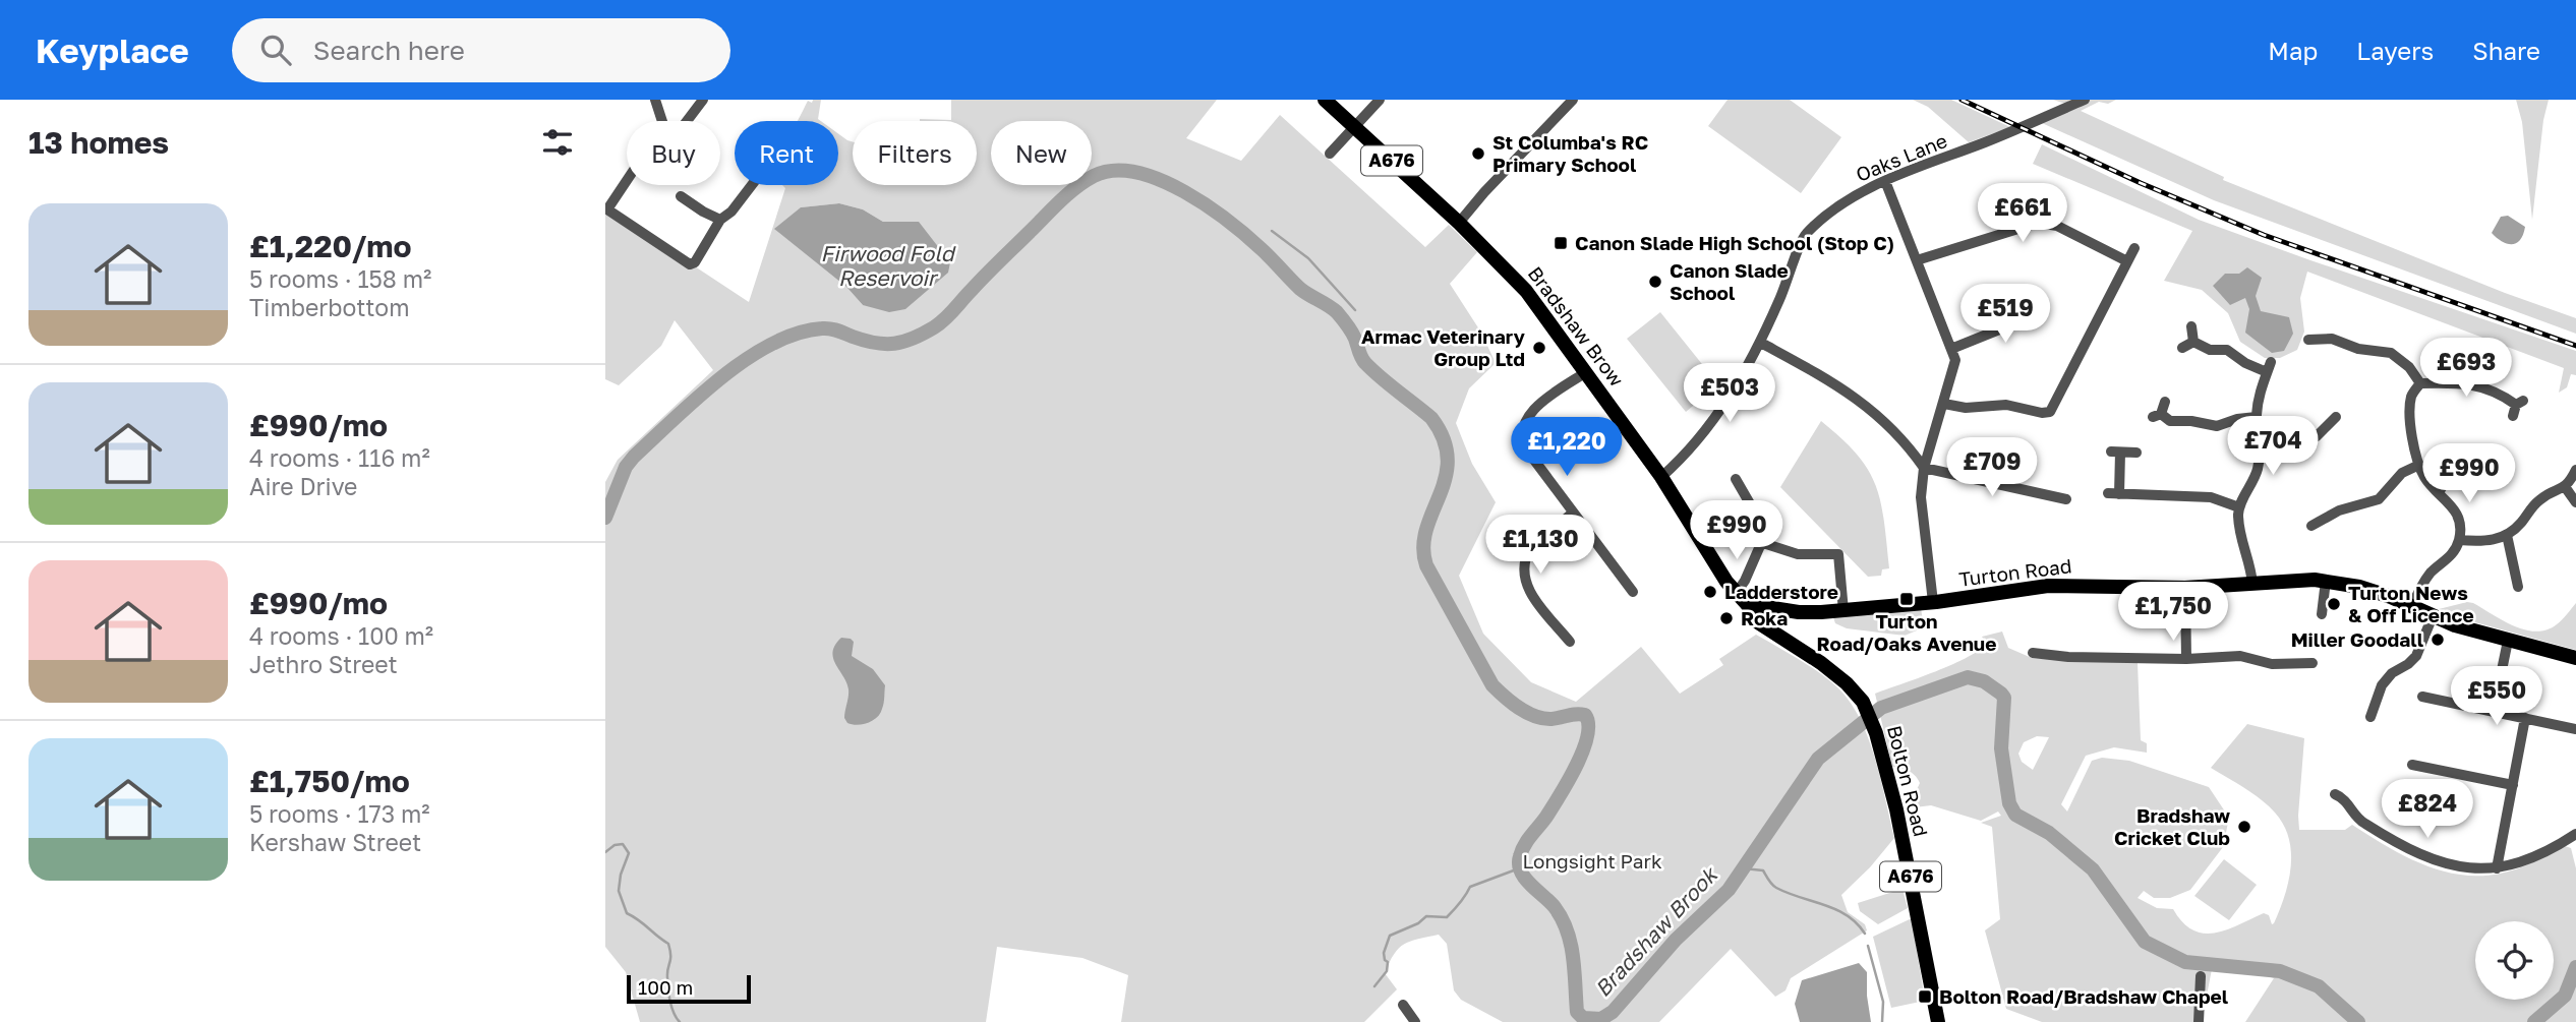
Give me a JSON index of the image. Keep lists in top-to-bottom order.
{
  "streets": {
    "main road": [
      "A676",
      "Bradshaw Brow",
      "Turton Road",
      "Bolton Road"
    ],
    "street": ["Oaks Lane"]
  },
  "crossings": [
    ["Oaks Lane", "Bradshaw Brow"],
    ["A676", "Bradshaw Brow"],
    ["Bradshaw Brow", "Turton Road"],
    ["Bradshaw Brow", "Bolton Road"],
    ["Turton Road", "Bolton Road"]
  ],
  "water": ["Firwood Fold Reservoir", "Bradshaw Brook"],
  "parks": ["Longsight Park"],
  "places": {
    "other": [
      "St Columba's RC Primary School",
      "Canon Slade School",
      "Armac Veterinary Group Ltd",
      "Ladderstore",
      "Turton News & Off Licence",
      "Roka",
      "Miller Goodall",
      "Bradshaw Cricket Club"
    ],
    "transit": ["Canon Slade High School (Stop C)", "Turton Road/Oaks Avenue", "Bolton Road/Bradshaw Chapel"]
  },
  "scale_bar": "100 m",
  "page": {
    "header": "Keyplace",
    "search": "Search here",
    "nav": ["Map", "Layers", "Share"],
    "heading": "13 homes",
    "chip": [
      "Buy",
      "Rent",
      "Filters",
      "New"
    ],
    "price": [
      "£661",
      "£519",
      "£693",
      "£503",
      "£704",
      "£1,220",
      "£709",
      "£990",
      "£990",
      "£1,130",
      "£1,750",
      "£550",
      "£824"
    ],
    "list": [
      {
        "name": "£1,220/mo",
        "note": "5 rooms · 158 m² · Timberbottom"
      },
      {
        "name": "£990/mo",
        "note": "4 rooms · 116 m² · Aire Drive"
      },
      {
        "name": "£990/mo",
        "note": "4 rooms · 100 m² · Jethro Street"
      },
      {
        "name": "£1,750/mo",
        "note": "5 rooms · 173 m² · Kershaw Street"
      }
    ],
    "scale": "100 m"
  }
}
